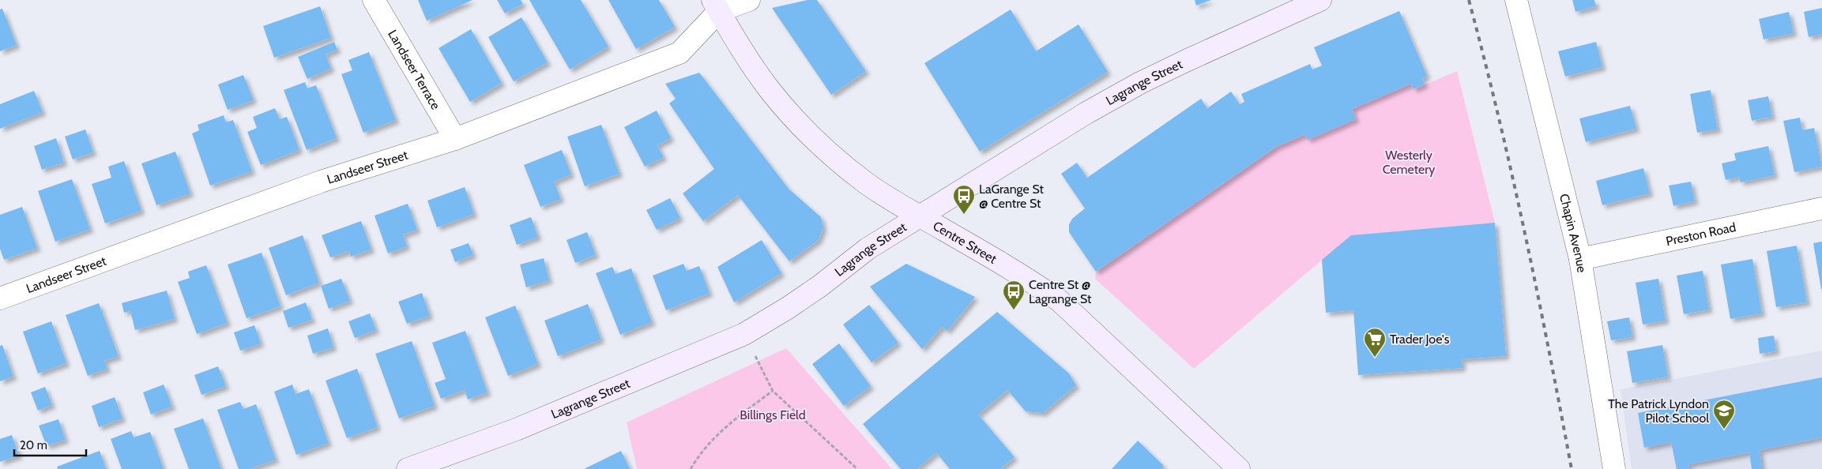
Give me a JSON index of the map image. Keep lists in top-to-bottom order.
{
  "streets": {
    "main road": ["Lagrange Street", "Centre Street"],
    "street": [
      "Landseer Terrace",
      "Landseer Street",
      "Chapin Avenue",
      "Preston Road"
    ]
  },
  "crossings": [
    ["Landseer Terrace", "Landseer Street"],
    ["Lagrange Street", "Centre Street"],
    ["Landseer Street", "Centre Street"],
    ["Chapin Avenue", "Preston Road"]
  ],
  "parks": ["Westerly Cemetery", "Billings Field"],
  "places": {
    "bus stop": ["LaGrange St @ Centre St", "Centre St @ Lagrange St"],
    "supermarket": ["Trader Joe's"],
    "school or university": ["The Patrick Lyndon Pilot School"]
  },
  "scale_bar": "20 m"
}
